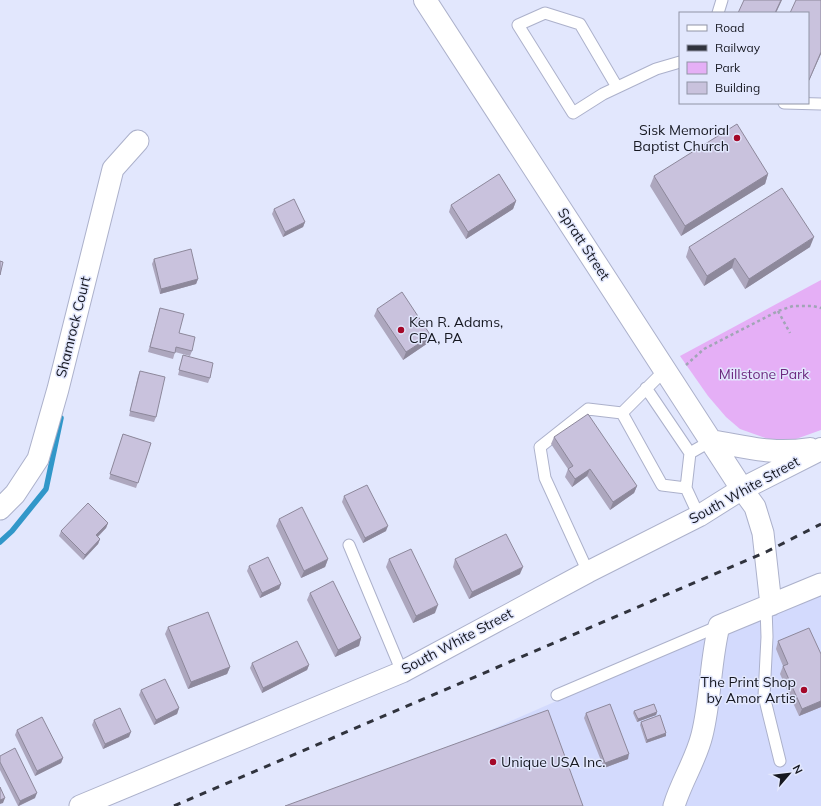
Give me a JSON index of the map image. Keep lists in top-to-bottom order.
{
  "streets": {
    "main road": ["Spratt Street", "South White Street"],
    "street": ["Shamrock Court"]
  },
  "crossings": [
    ["Spratt Street", "South White Street"]
  ],
  "parks": ["Millstone Park"],
  "places": [
    "Sisk Memorial Baptist Church",
    "Ken R. Adams, CPA, PA",
    "The Print Shop by Amor Artis",
    "Unique USA Inc."
  ],
  "legend": [
    "Road",
    "Railway",
    "Park",
    "Building"
  ],
  "north": "top right"
}
